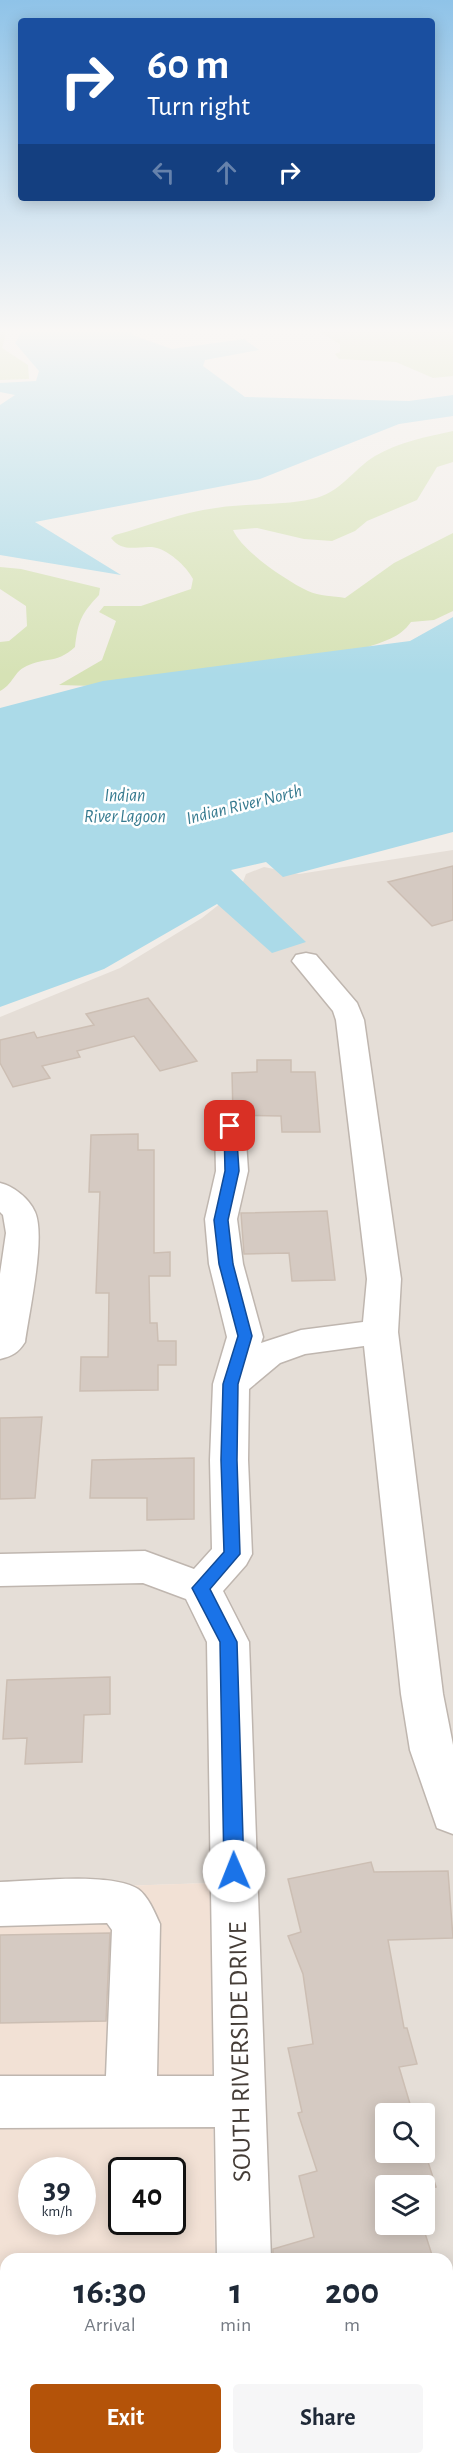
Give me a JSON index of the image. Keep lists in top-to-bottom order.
{
  "streets": {
    "street": ["SOUTH RIVERSIDE DRIVE"]
  },
  "water": ["Indian River Lagoon", "Indian River North"],
  "page": {
    "turn": ["60 m", "Turn right"],
    "speed": "39 km/h",
    "limit": "40",
    "eta": [
      "16:30",
      "Arrival",
      "1",
      "min",
      "200",
      "m"
    ],
    "buttons": ["Exit", "Share"]
  }
}
